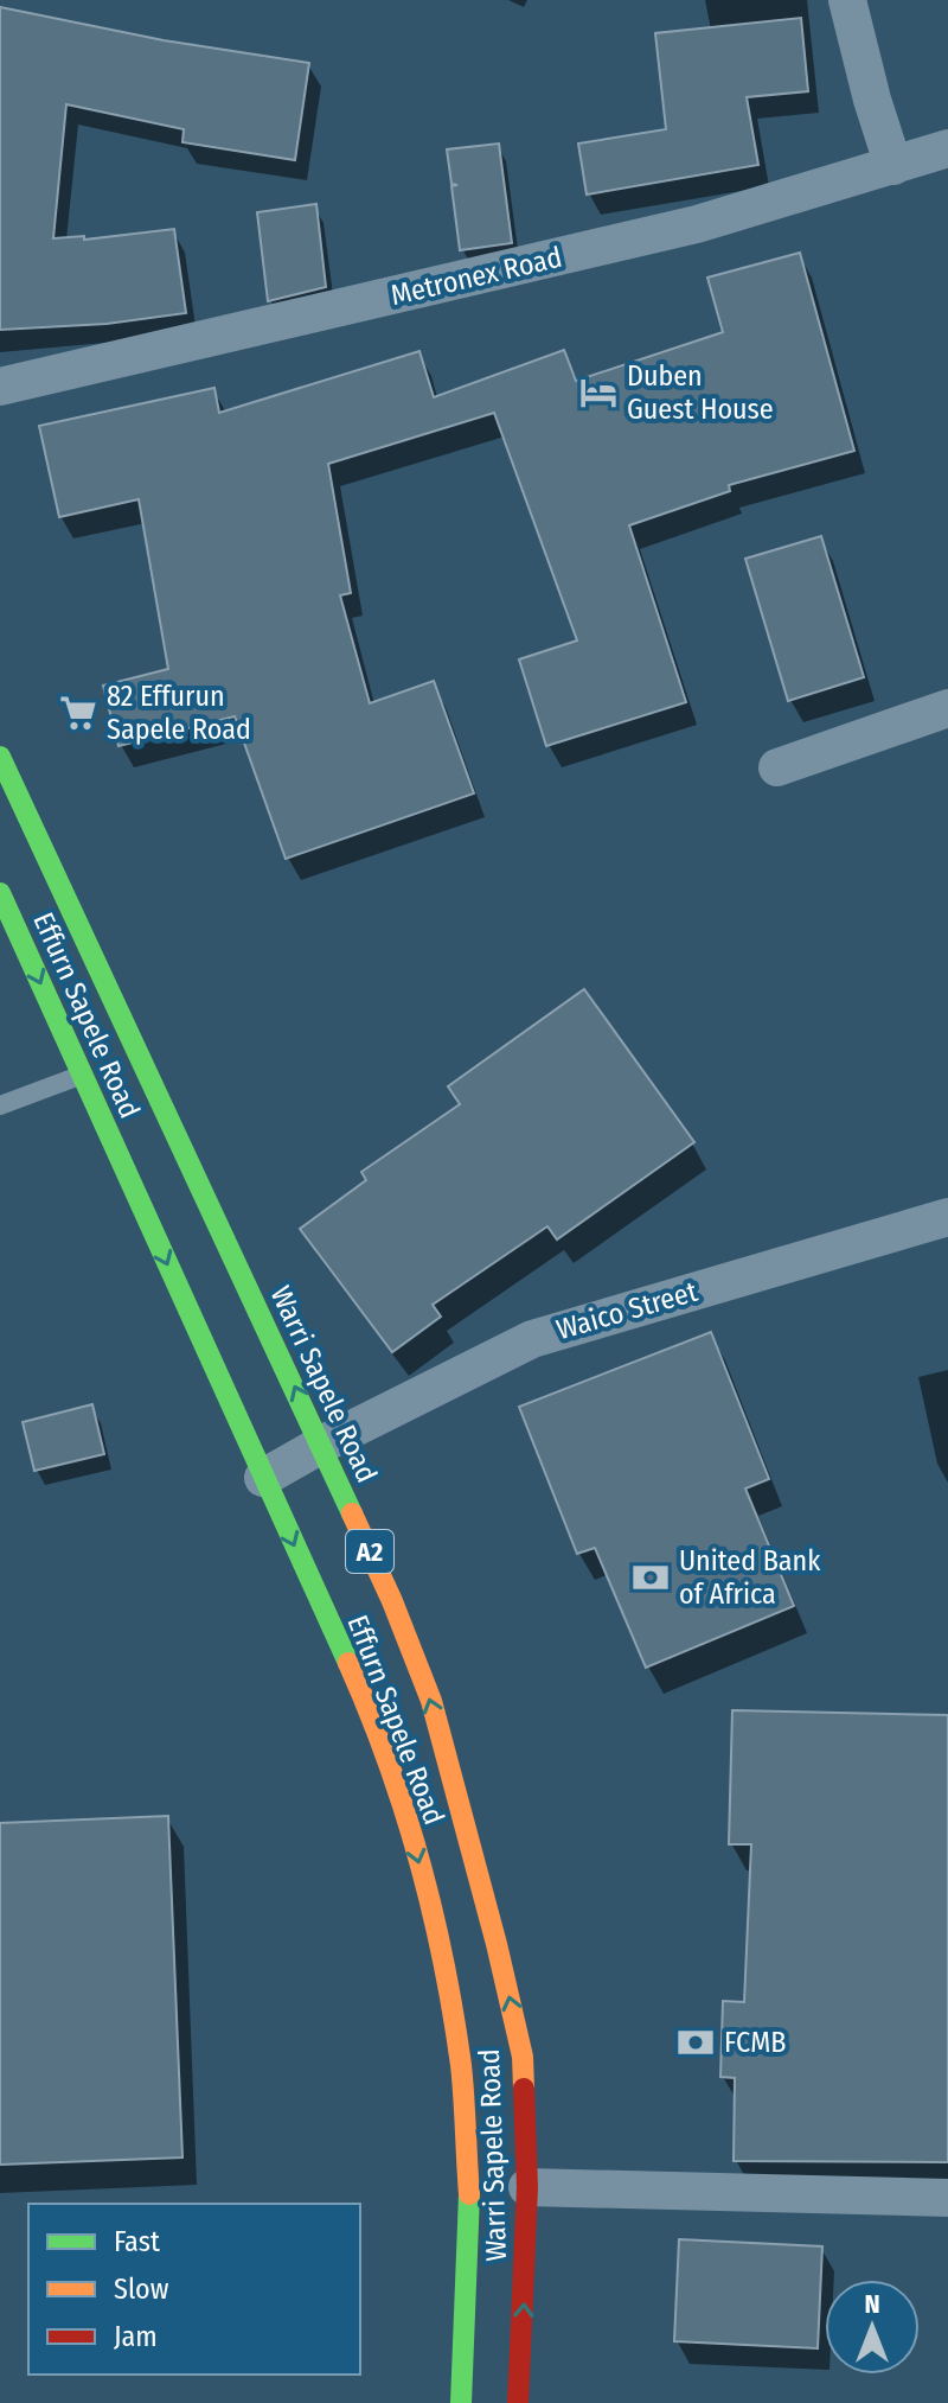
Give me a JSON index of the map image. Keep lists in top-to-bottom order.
{
  "streets": {
    "highway": ["Effurn Sapele Road", "Warri Sapele Road", "A2"],
    "street": ["Metronex Road", "Waico Street"]
  },
  "crossings": [
    ["Effurn Sapele Road", "Waico Street"],
    ["Waico Street", "Warri Sapele Road"]
  ],
  "one_way": ["Effurn Sapele Road", "Warri Sapele Road"],
  "places": {
    "hotel": ["Duben Guest House"],
    "supermarket": ["82 Effurun Sapele Road"],
    "bank": ["United Bank of Africa", "FCMB"]
  },
  "legend": ["Fast", "Slow", "Jam"],
  "north": "top"
}
